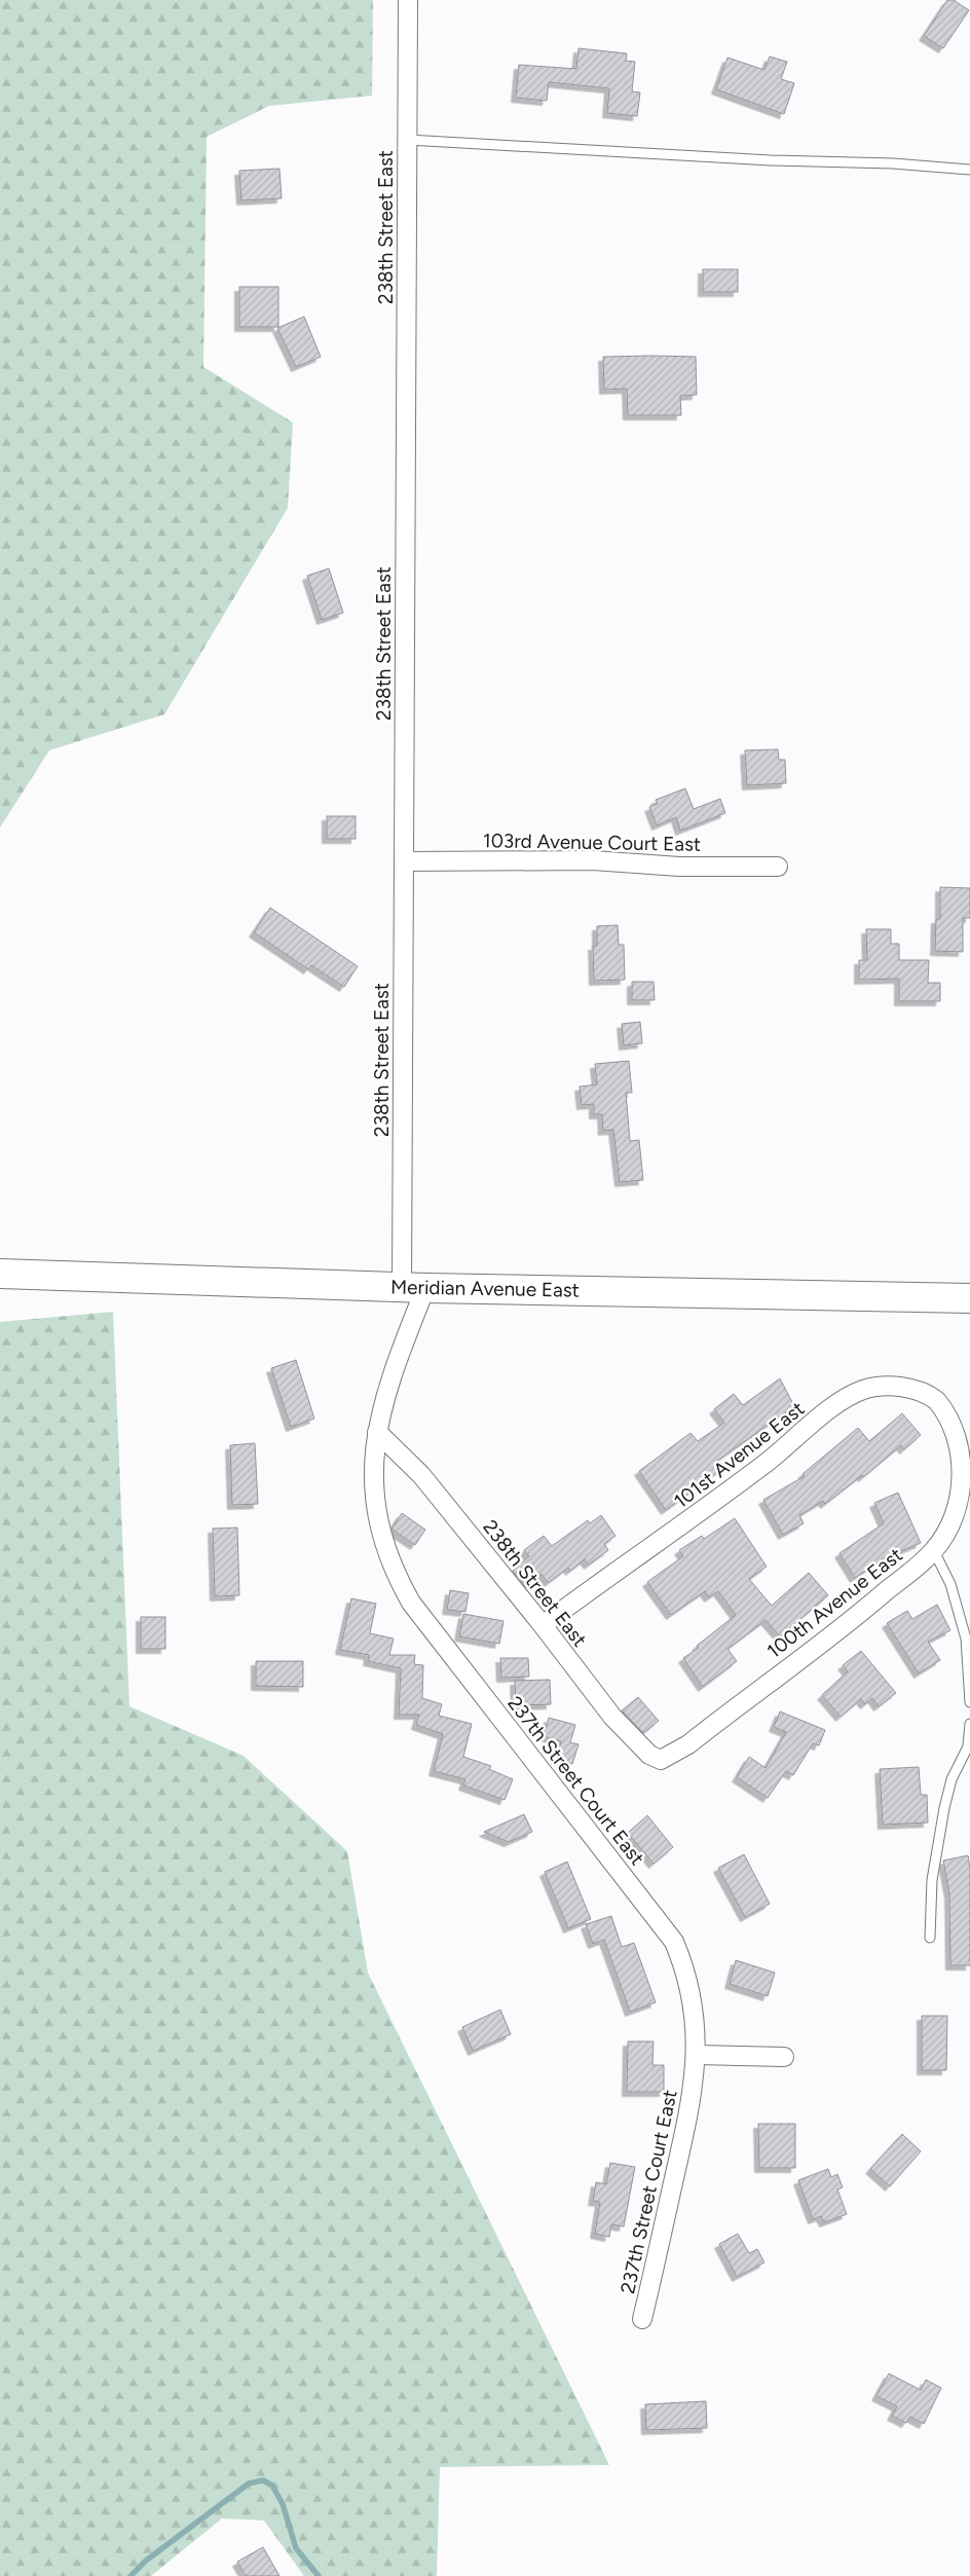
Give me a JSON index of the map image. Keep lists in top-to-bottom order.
{
  "streets": {
    "main road": ["Meridian Avenue East"],
    "street": [
      "238th Street East",
      "103rd Avenue Court East",
      "101st Avenue East",
      "100th Avenue East",
      "237th Street Court East"
    ]
  },
  "crossings": [
    ["238th Street East", "103rd Avenue Court East"],
    ["238th Street East", "Meridian Avenue East"],
    ["238th Street East", "101st Avenue East"],
    ["238th Street East", "100th Avenue East"],
    ["238th Street East", "237th Street Court East"],
    ["Meridian Avenue East", "237th Street Court East"],
    ["101st Avenue East", "100th Avenue East"]
  ]
}
